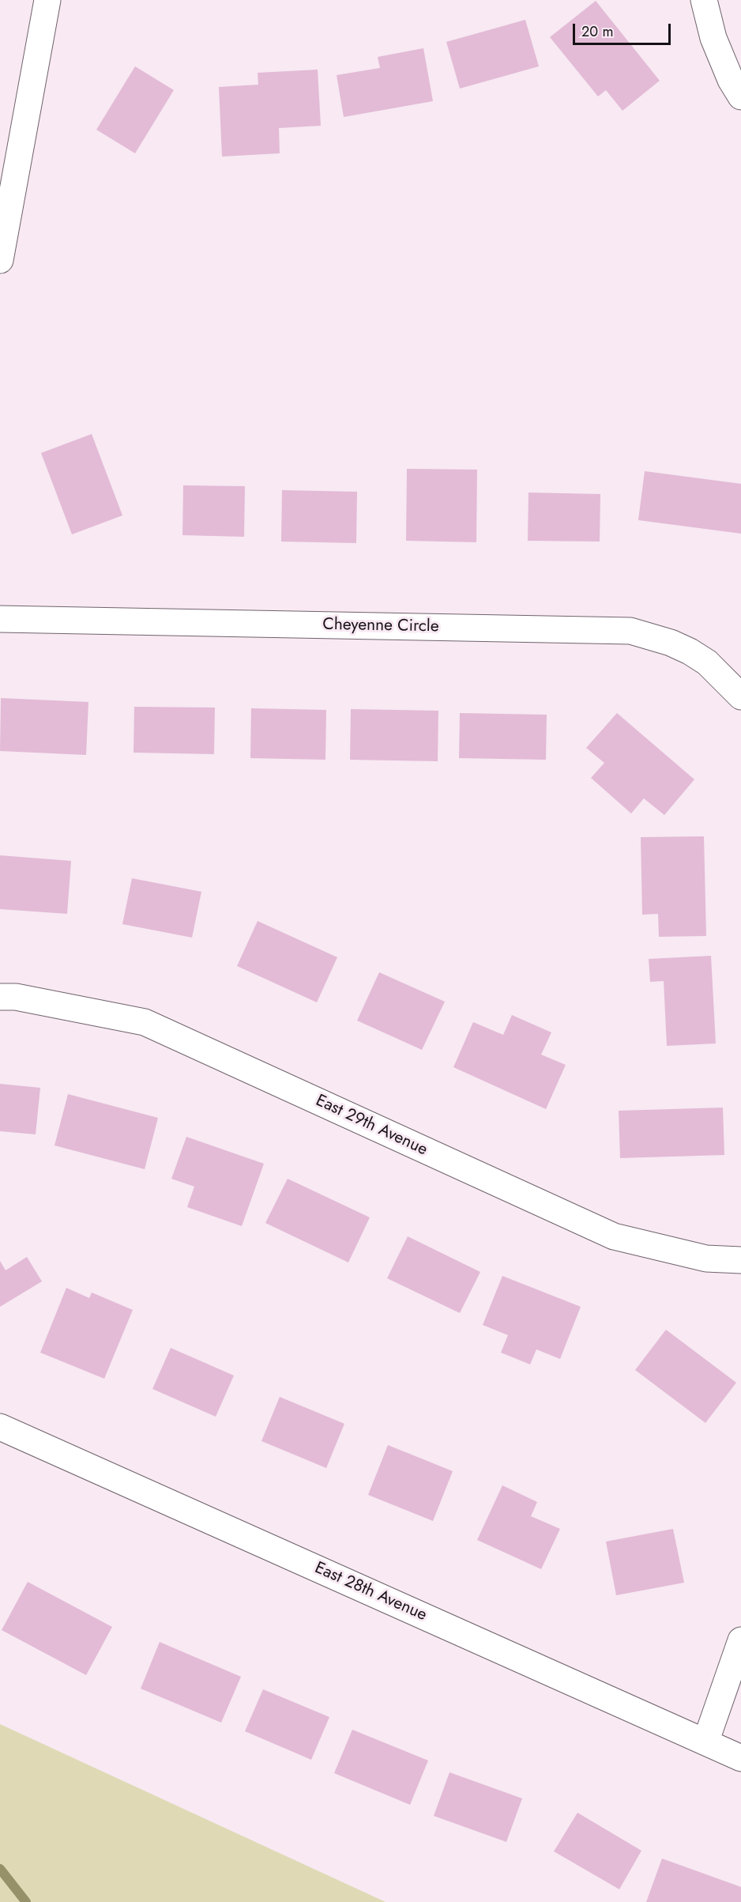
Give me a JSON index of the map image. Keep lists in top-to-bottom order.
{
  "streets": {
    "street": ["Cheyenne Circle", "East 29th Avenue", "East 28th Avenue"]
  },
  "scale_bar": "20 m"
}
